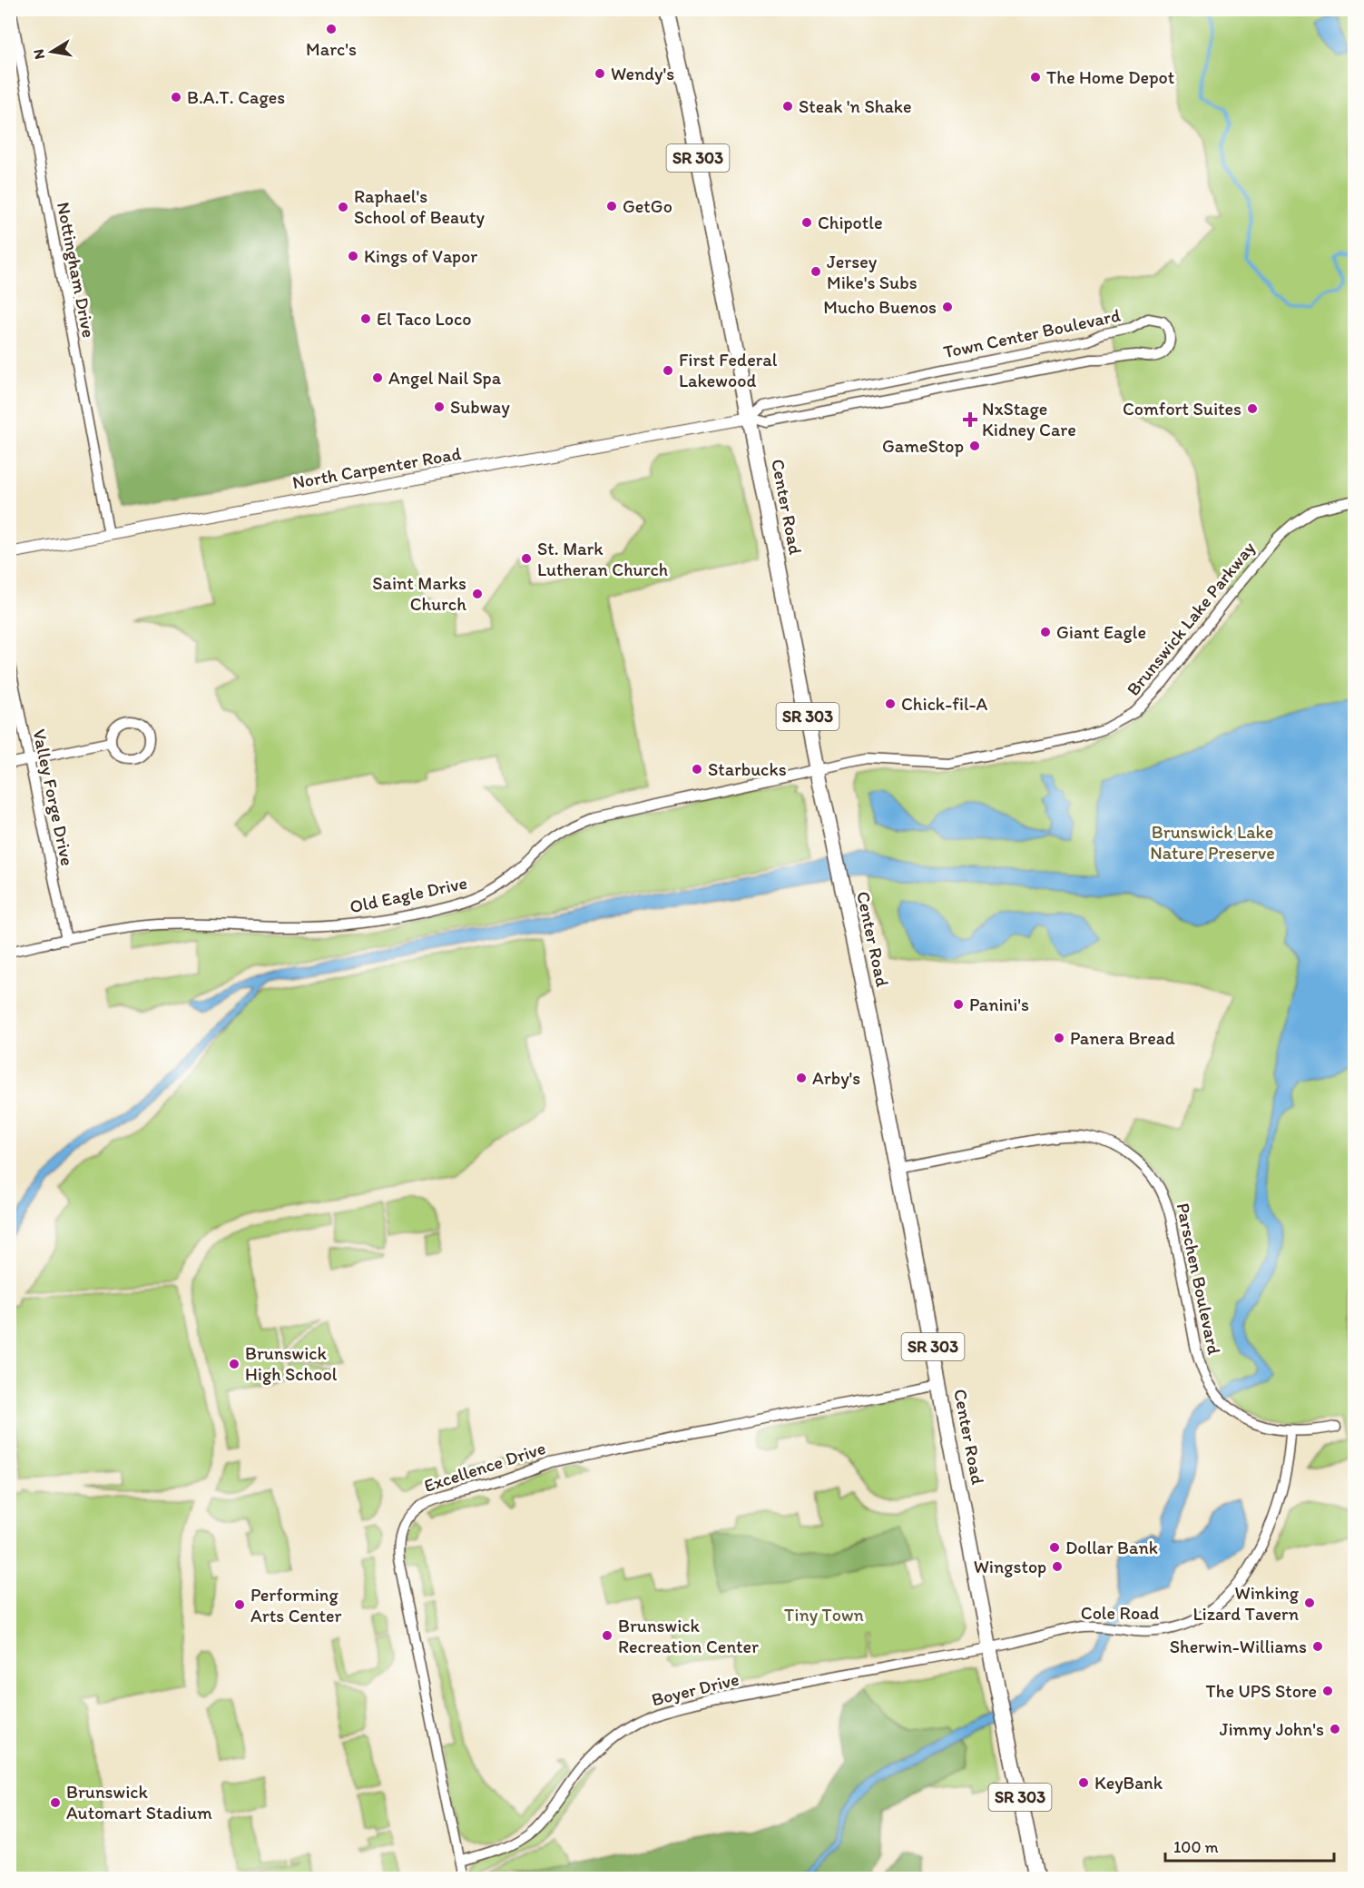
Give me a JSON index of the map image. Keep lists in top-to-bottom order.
{
  "streets": {
    "main road": ["SR 303", "Center Road"],
    "street": [
      "Nottingham Drive",
      "Town Center Boulevard",
      "North Carpenter Road",
      "Brunswick Lake Parkway",
      "Valley Forge Drive",
      "Old Eagle Drive",
      "Parschen Boulevard",
      "Excellence Drive",
      "Cole Road",
      "Boyer Drive"
    ]
  },
  "crossings": [
    ["Nottingham Drive", "North Carpenter Road"],
    ["Town Center Boulevard", "North Carpenter Road"],
    ["Town Center Boulevard", "Center Road"],
    ["North Carpenter Road", "Center Road"],
    ["Center Road", "Brunswick Lake Parkway"],
    ["Center Road", "Old Eagle Drive"],
    ["Center Road", "Parschen Boulevard"],
    ["Center Road", "Excellence Drive"],
    ["Center Road", "Cole Road"],
    ["Center Road", "Boyer Drive"],
    ["Brunswick Lake Parkway", "Old Eagle Drive"],
    ["Valley Forge Drive", "Old Eagle Drive"],
    ["Parschen Boulevard", "Cole Road"],
    ["Excellence Drive", "Boyer Drive"],
    ["Cole Road", "Boyer Drive"]
  ],
  "parks": ["Brunswick Lake Nature Preserve", "Tiny Town"],
  "places": {
    "other": [
      "Marc's",
      "Wendy's",
      "The Home Depot",
      "B.A.T. Cages",
      "Steak 'n Shake",
      "GetGo",
      "Raphael's School of Beauty",
      "Chipotle",
      "Kings of Vapor",
      "Jersey Mike's Subs",
      "Mucho Buenos",
      "El Taco Loco",
      "First Federal Lakewood",
      "Angel Nail Spa",
      "Subway",
      "Comfort Suites",
      "GameStop",
      "St. Mark Lutheran Church",
      "Saint Marks Church",
      "Giant Eagle",
      "Chick-fil-A",
      "Starbucks",
      "Panini's",
      "Panera Bread",
      "Arby's",
      "Brunswick High School",
      "Dollar Bank",
      "Wingstop",
      "Winking Lizard Tavern",
      "Performing Arts Center",
      "Brunswick Recreation Center",
      "Sherwin-Williams",
      "The UPS Store",
      "Jimmy John's",
      "KeyBank",
      "Brunswick Automart Stadium"
    ],
    "health": ["NxStage Kidney Care"]
  },
  "scale_bar": "100 m",
  "north": "left"
}
